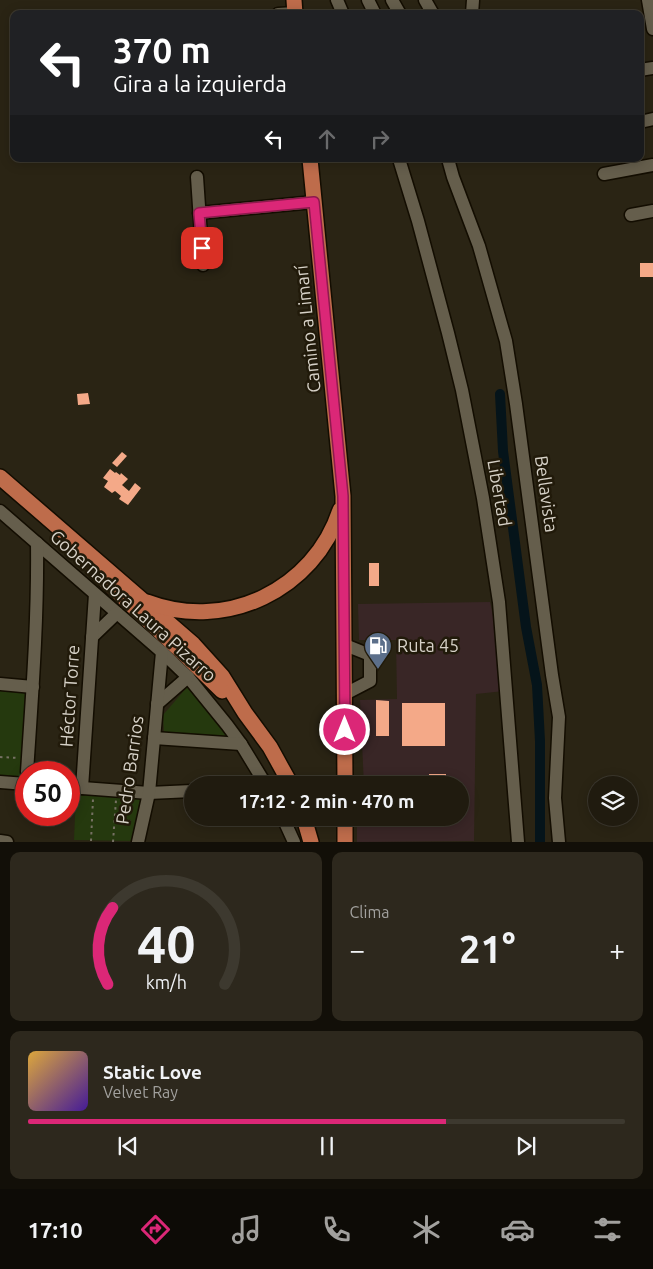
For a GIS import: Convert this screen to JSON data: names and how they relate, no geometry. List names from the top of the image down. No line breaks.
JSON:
{"streets":{"main road":["Camino a Limarí","Gobernadora Laura Pizarro"],"street":["Libertad","Bellavista","Héctor Torre","Pedro Barrios"]},"crossings":[["Camino a Limarí","Gobernadora Laura Pizarro"],["Gobernadora Laura Pizarro","Héctor Torre"],["Gobernadora Laura Pizarro","Pedro Barrios"]],"places":{"fuel station":["Ruta 45"]},"page":{"turn":["370 m","Gira a la izquierda"],"limit":"50","trip":"17:12 · 2 min · 470 m","tile":"Clima","heat":["−","21°","+"],"song":["Static Love","Velvet Ray"],"tabs":"17:10","gauge":["40","km/h"]}}
